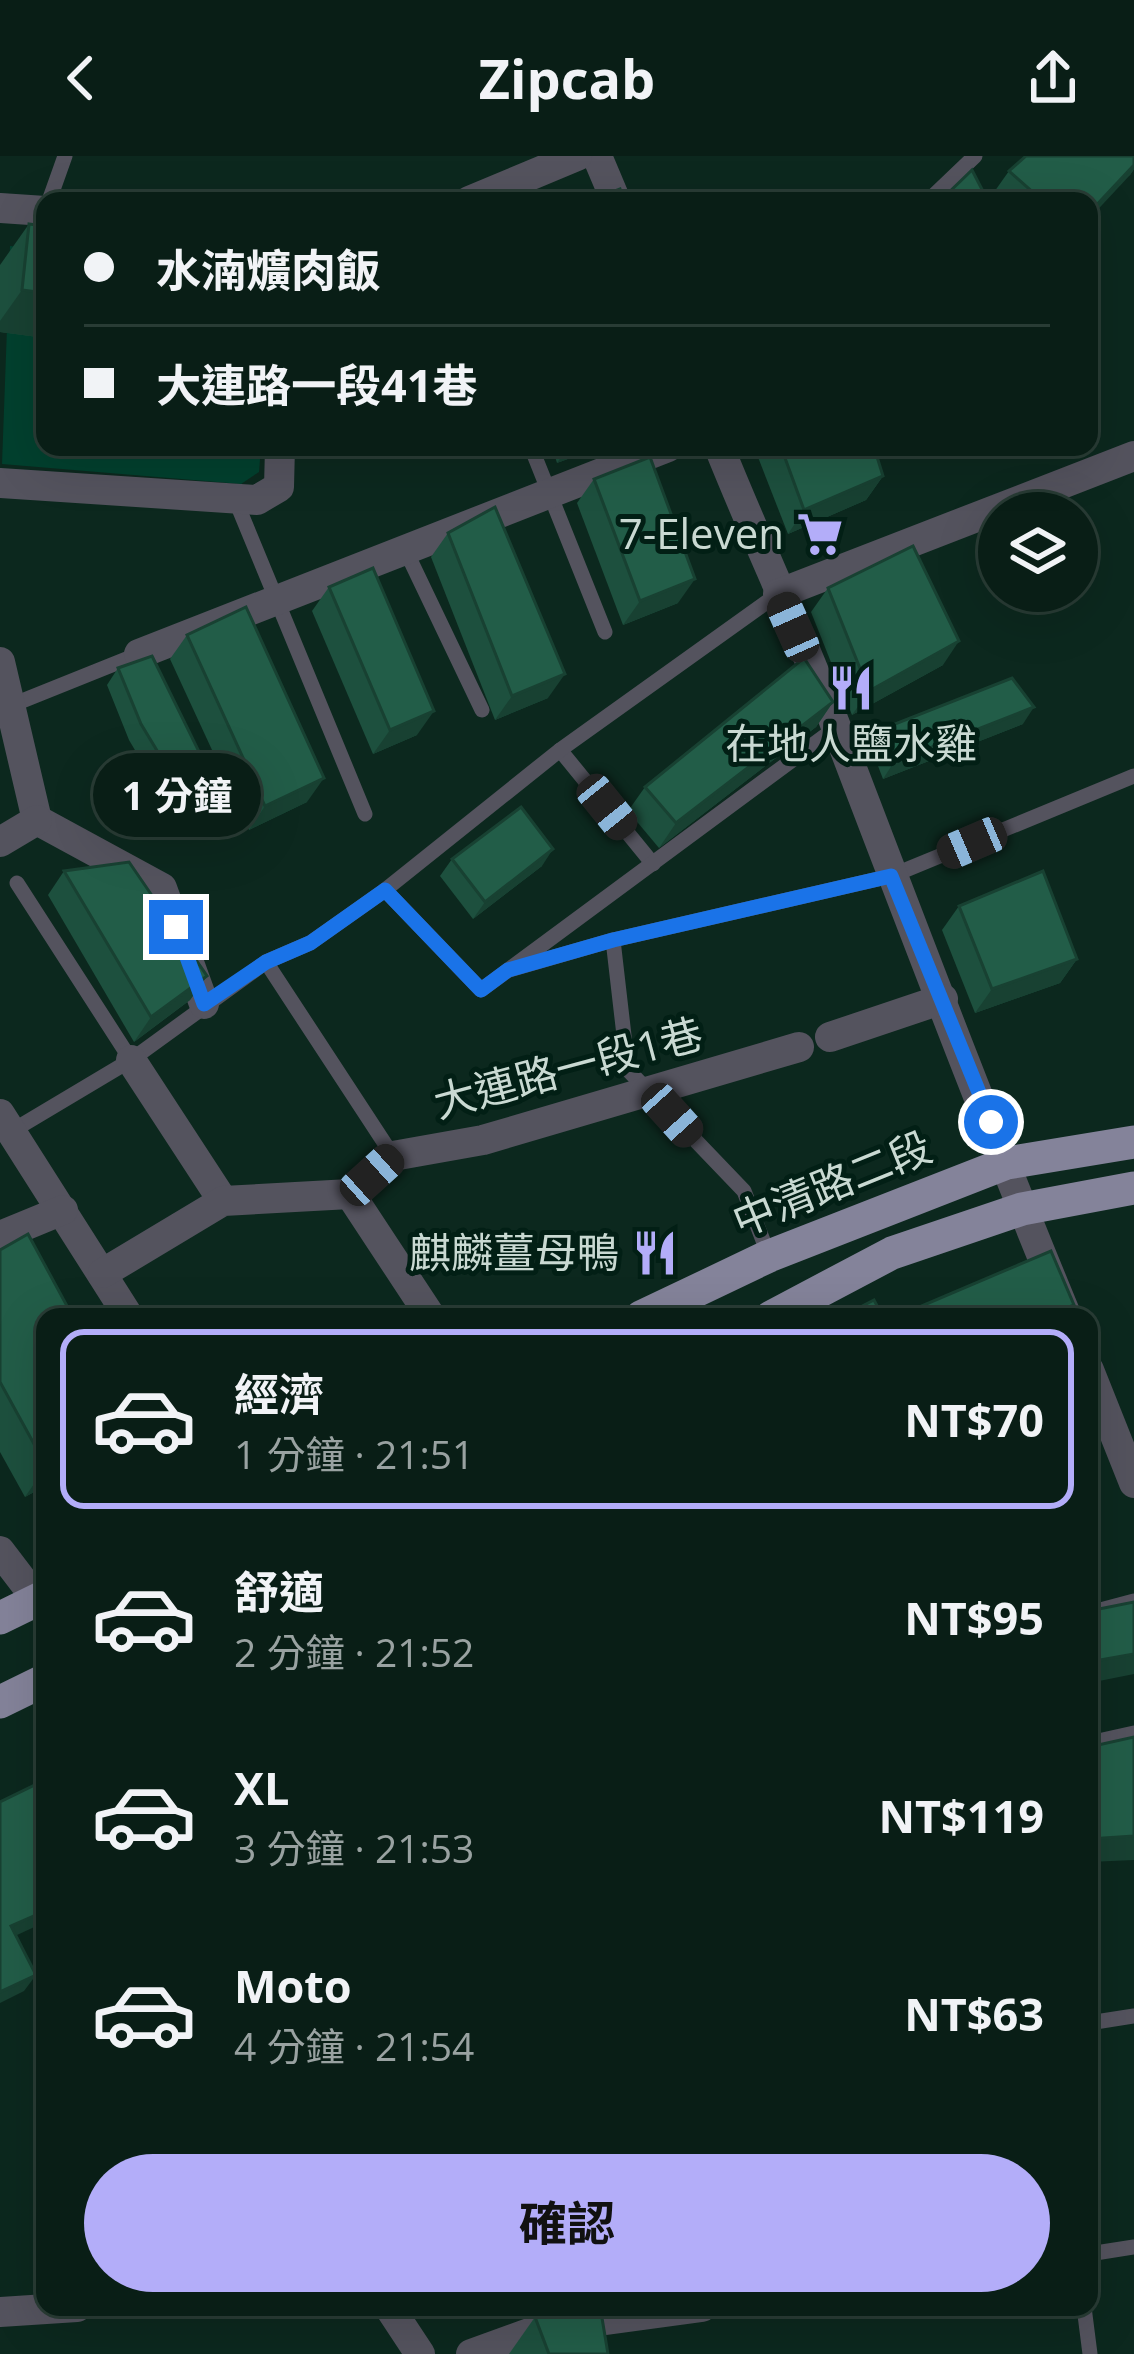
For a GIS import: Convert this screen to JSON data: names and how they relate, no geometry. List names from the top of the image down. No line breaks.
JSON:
{"streets":{"main road":["中清路二段"],"street":["大連路一段1巷"]},"places":{"supermarket":["7-Eleven"],"restaurant":["在地人鹽水雞","麒麟薑母鴨"]},"page":{"header":"Zipcab","banner":["水湳爌肉飯","大連路一段41巷"],"bubble":"1 分鐘","list":[{"name":"經濟","note":"1 分鐘 · 21:51","value":"NT$70"},{"name":"舒適","note":"2 分鐘 · 21:52","value":"NT$95"},{"name":"XL","note":"3 分鐘 · 21:53","value":"NT$119"},{"name":"Moto","note":"4 分鐘 · 21:54","value":"NT$63"}],"buttons":"確認"}}
